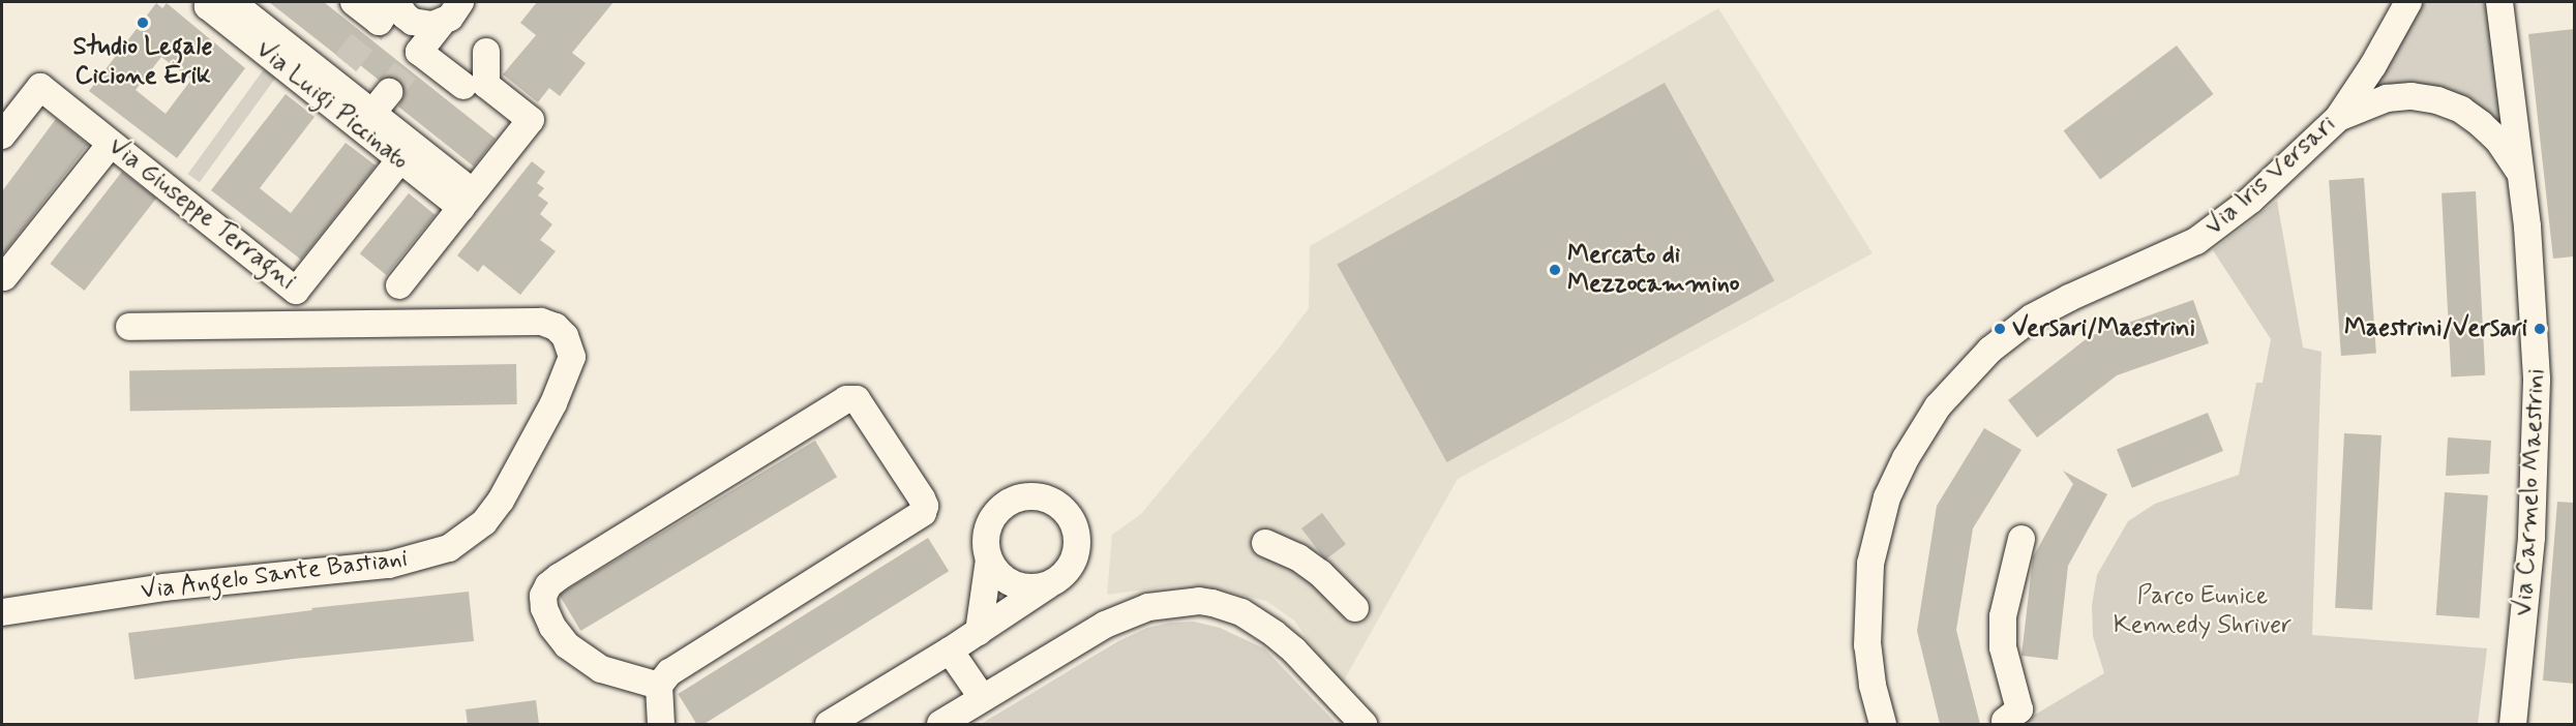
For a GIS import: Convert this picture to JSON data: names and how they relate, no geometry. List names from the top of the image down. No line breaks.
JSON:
{"streets":{"street":["Via Luigi Piccinato","Via Iris Versari","Via Giuseppe Terragni","Via Carmelo Maestrini","Via Angelo Sante Bastiani"]},"crossings":[["Via Luigi Piccinato","Via Giuseppe Terragni"]],"parks":["Parco Eunice Kennedy Shriver"],"places":["Studio Legale Cicione Erik","Mercato di Mezzocammino","Versari/Maestrini","Maestrini/Versari"]}
